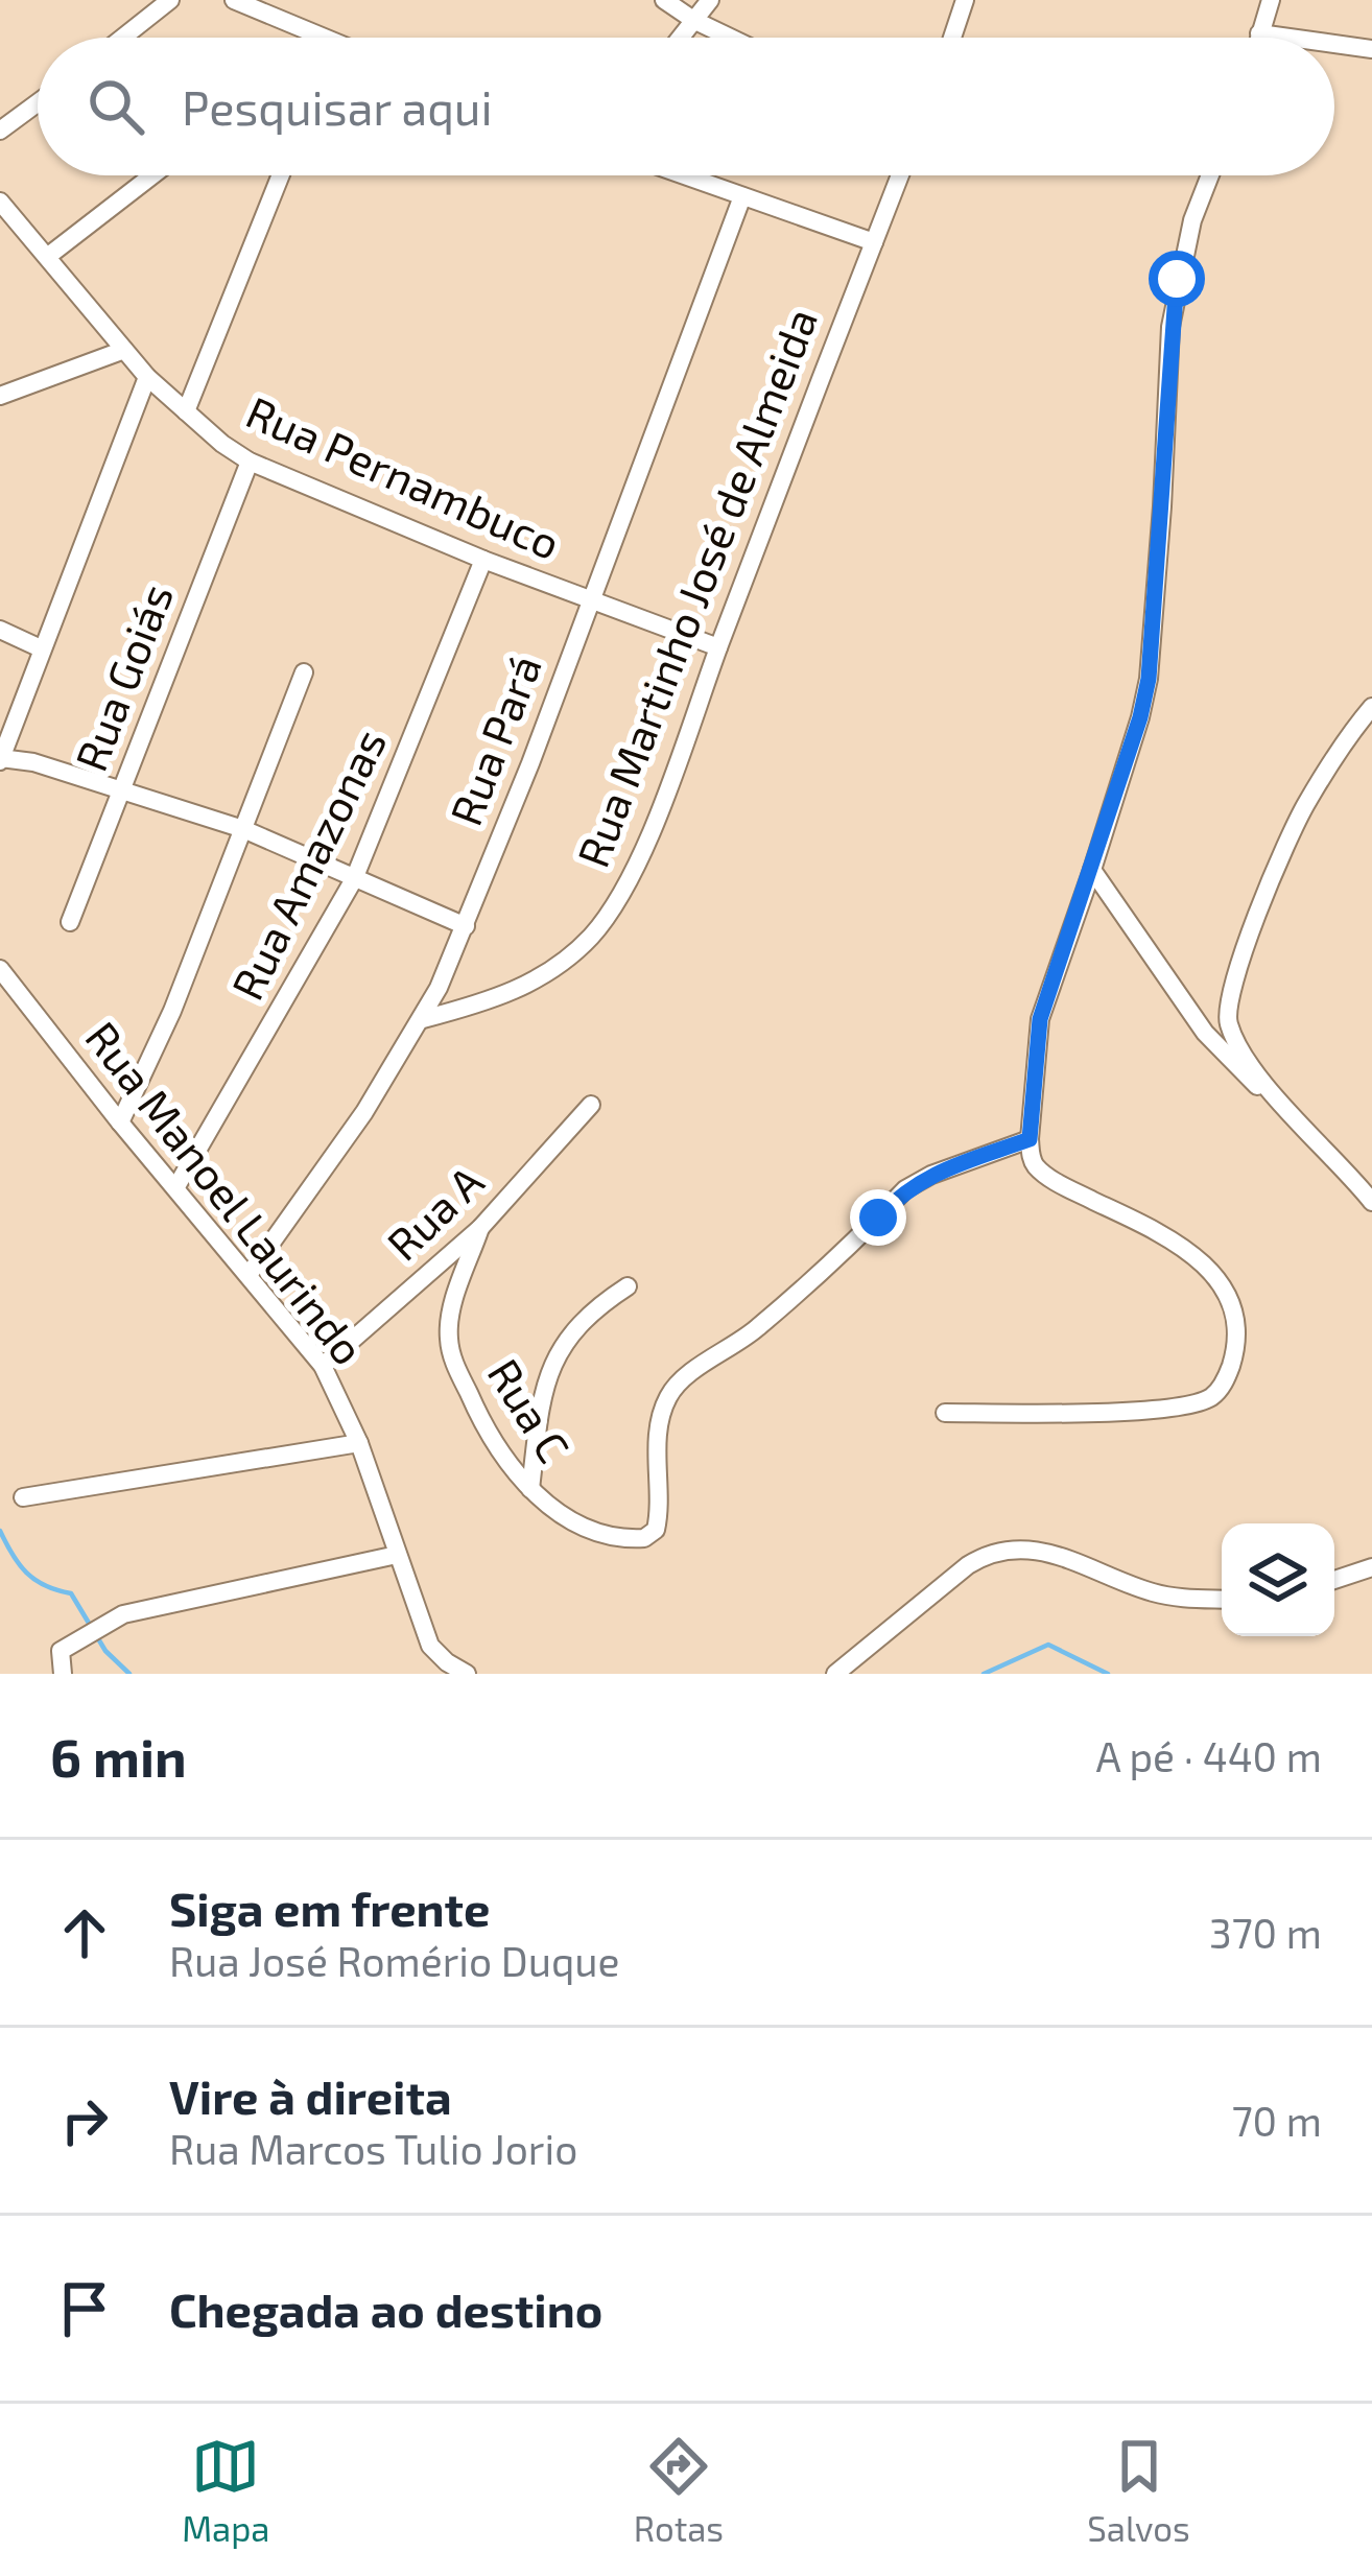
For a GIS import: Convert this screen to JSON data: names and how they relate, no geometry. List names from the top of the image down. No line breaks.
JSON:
{"streets":{"street":["Rua Pernambuco","Rua Martinho José de Almeida","Rua Goiás","Rua Pará","Rua Amazonas","Rua Manoel Laurindo","Rua A","Rua C"]},"crossings":[["Rua Pernambuco","Rua Martinho José de Almeida"],["Rua Pernambuco","Rua Goiás"],["Rua Pernambuco","Rua Pará"],["Rua Pernambuco","Rua Amazonas"],["Rua Martinho José de Almeida","Rua Pará"],["Rua Pará","Rua Manoel Laurindo"],["Rua Amazonas","Rua Manoel Laurindo"],["Rua Manoel Laurindo","Rua A"],["Rua A","Rua C"]],"page":{"search":"Pesquisar aqui","heading":["6 min","A pé · 440 m"],"list":[["Siga em frente","Rua José Romério Duque","370 m"],["Vire à direita","Rua Marcos Tulio Jorio","70 m"],"Chegada ao destino"],"nav":["Mapa","Rotas","Salvos"]}}
